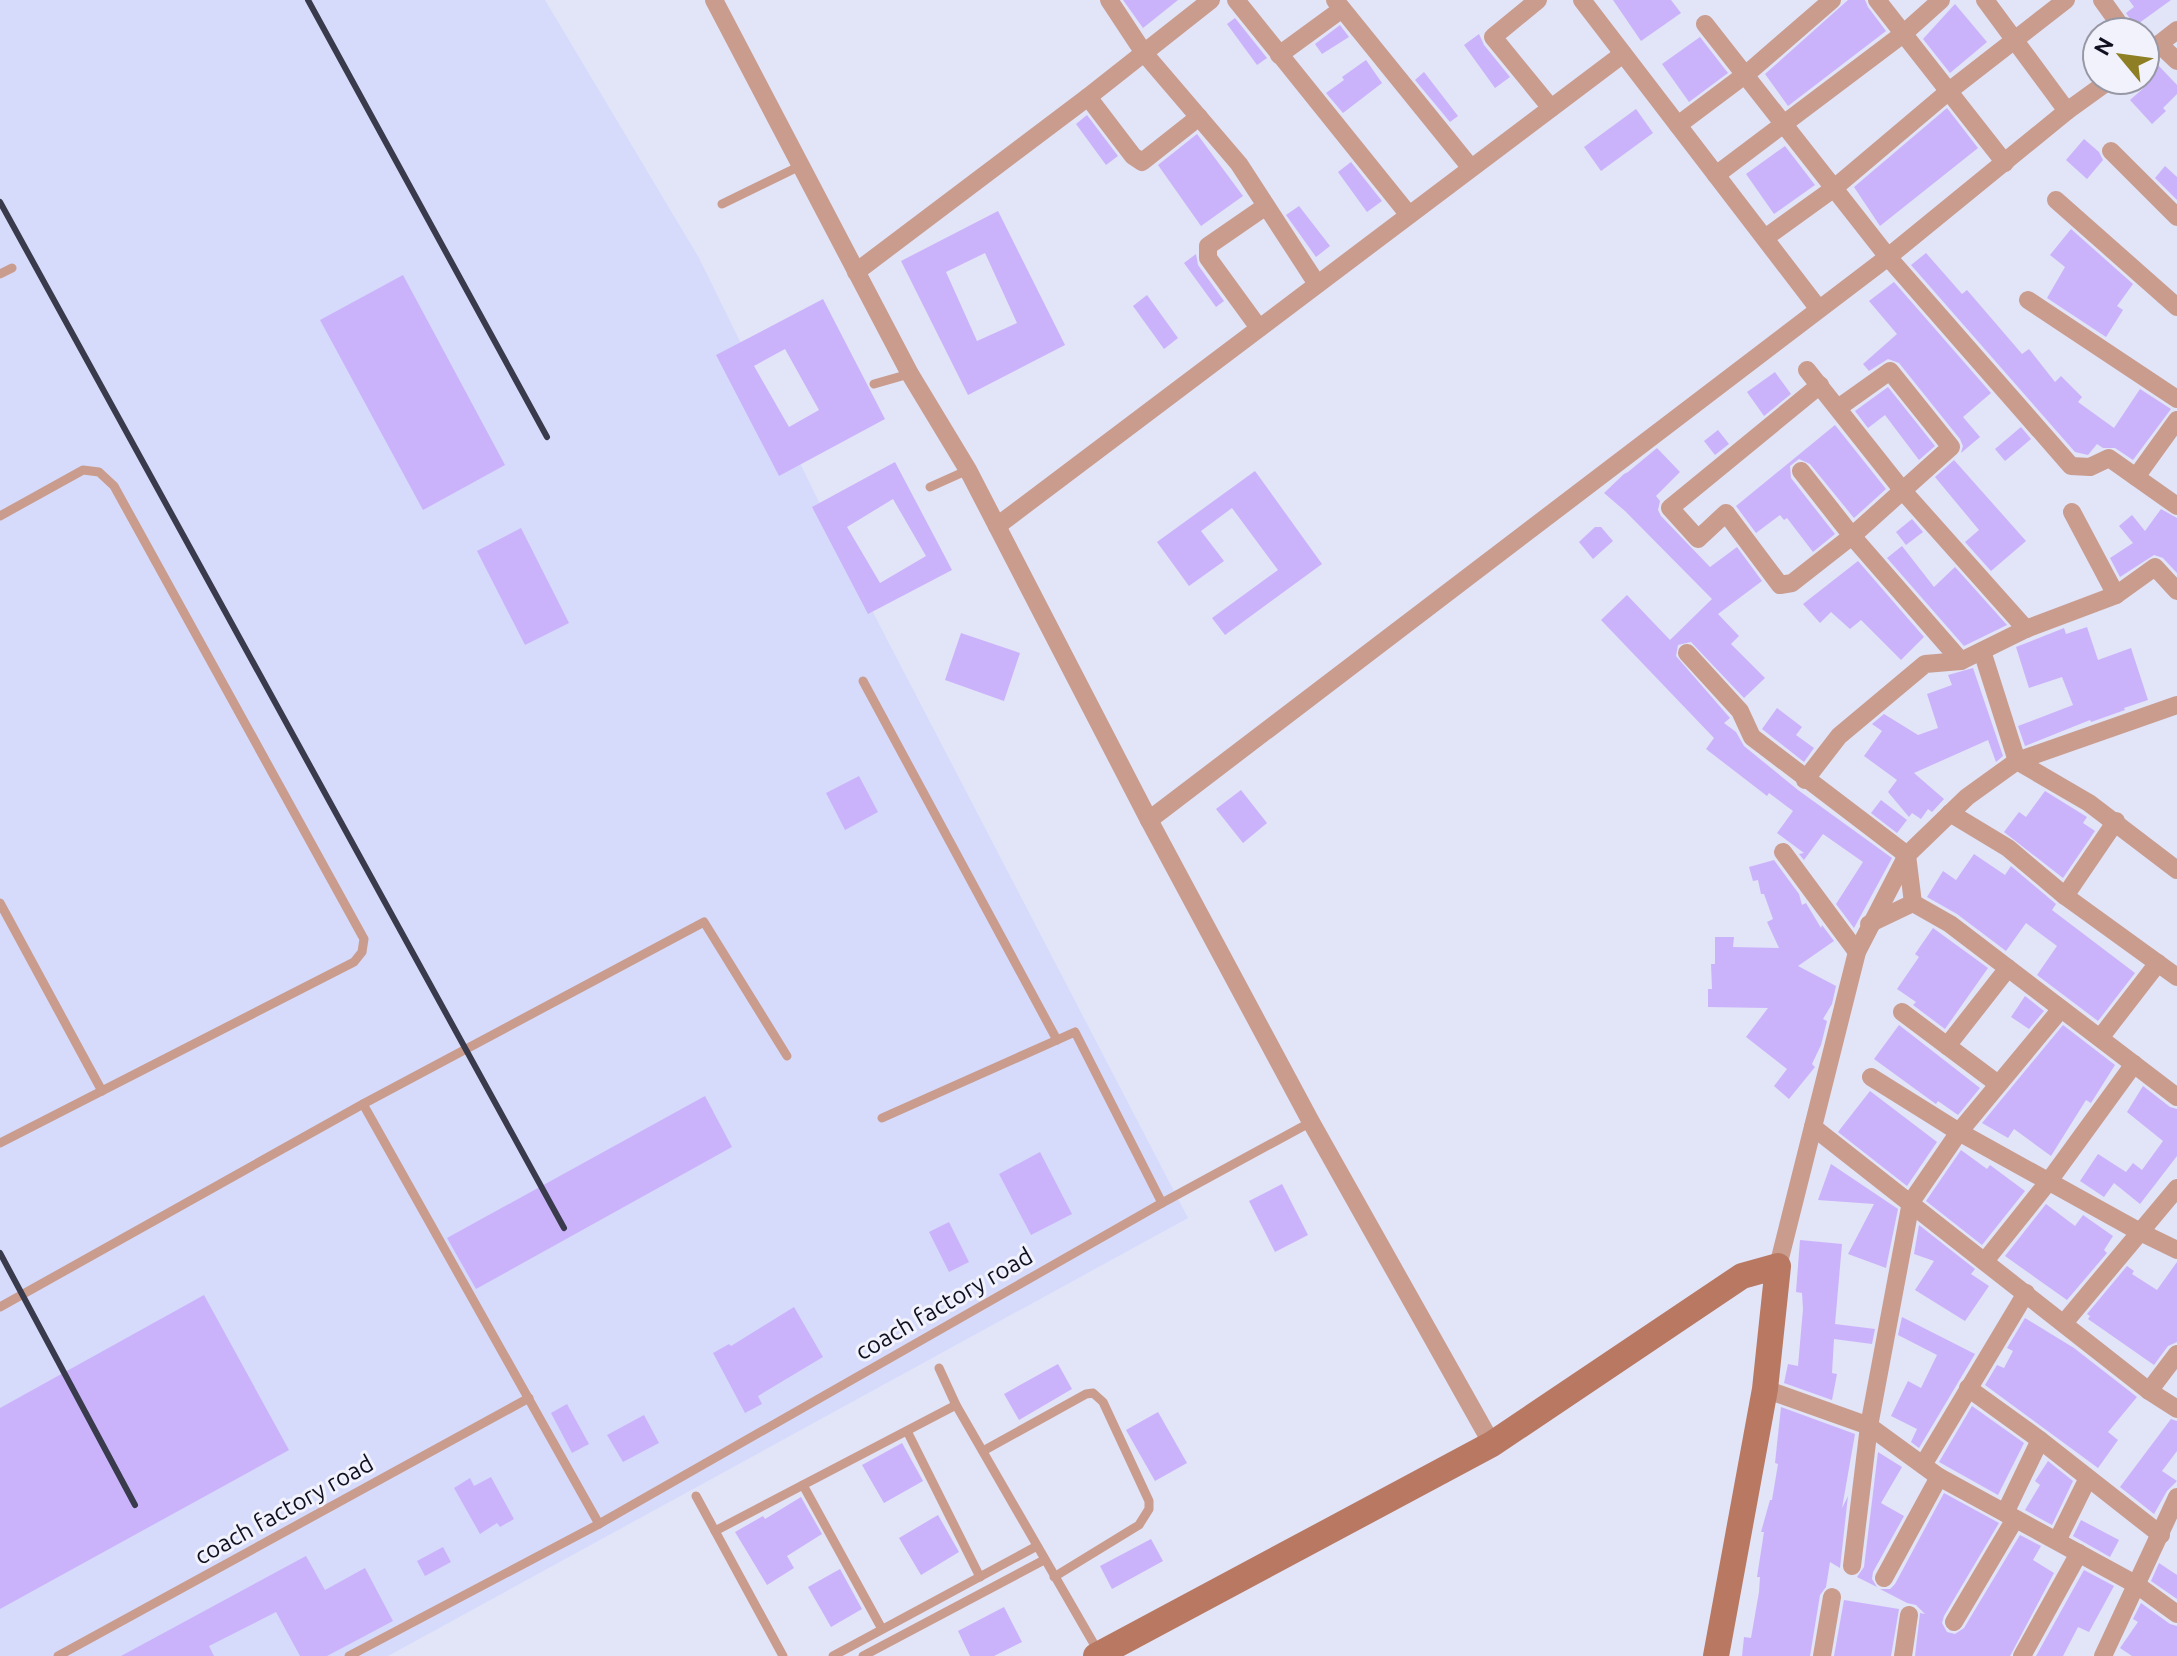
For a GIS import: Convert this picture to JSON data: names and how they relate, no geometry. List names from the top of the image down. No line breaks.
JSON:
{"streets":{"lane":["coach factory road"]},"north":"top left"}
